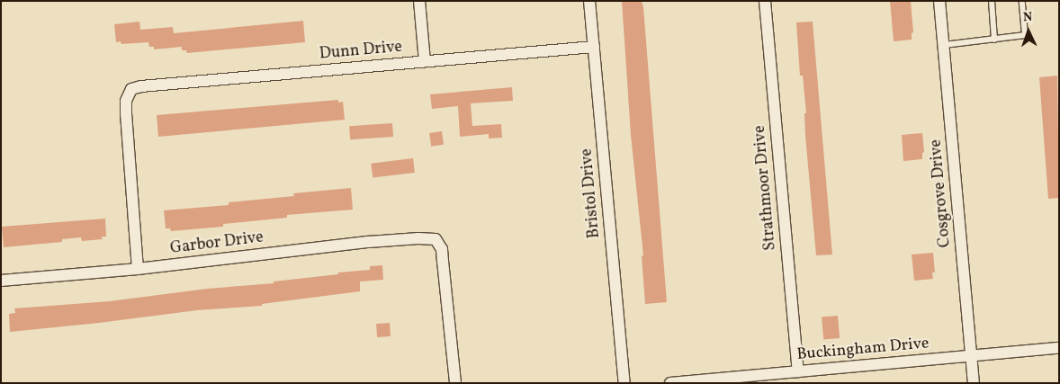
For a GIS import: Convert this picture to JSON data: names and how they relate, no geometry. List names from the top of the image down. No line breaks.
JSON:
{"streets":{"street":["Dunn Drive","Strathmoor Drive","Bristol Drive","Cosgrove Drive","Garbor Drive","Buckingham Drive"]},"crossings":[["Dunn Drive","Bristol Drive"],["Dunn Drive","Garbor Drive"],["Strathmoor Drive","Buckingham Drive"],["Cosgrove Drive","Buckingham Drive"]],"north":"top"}
